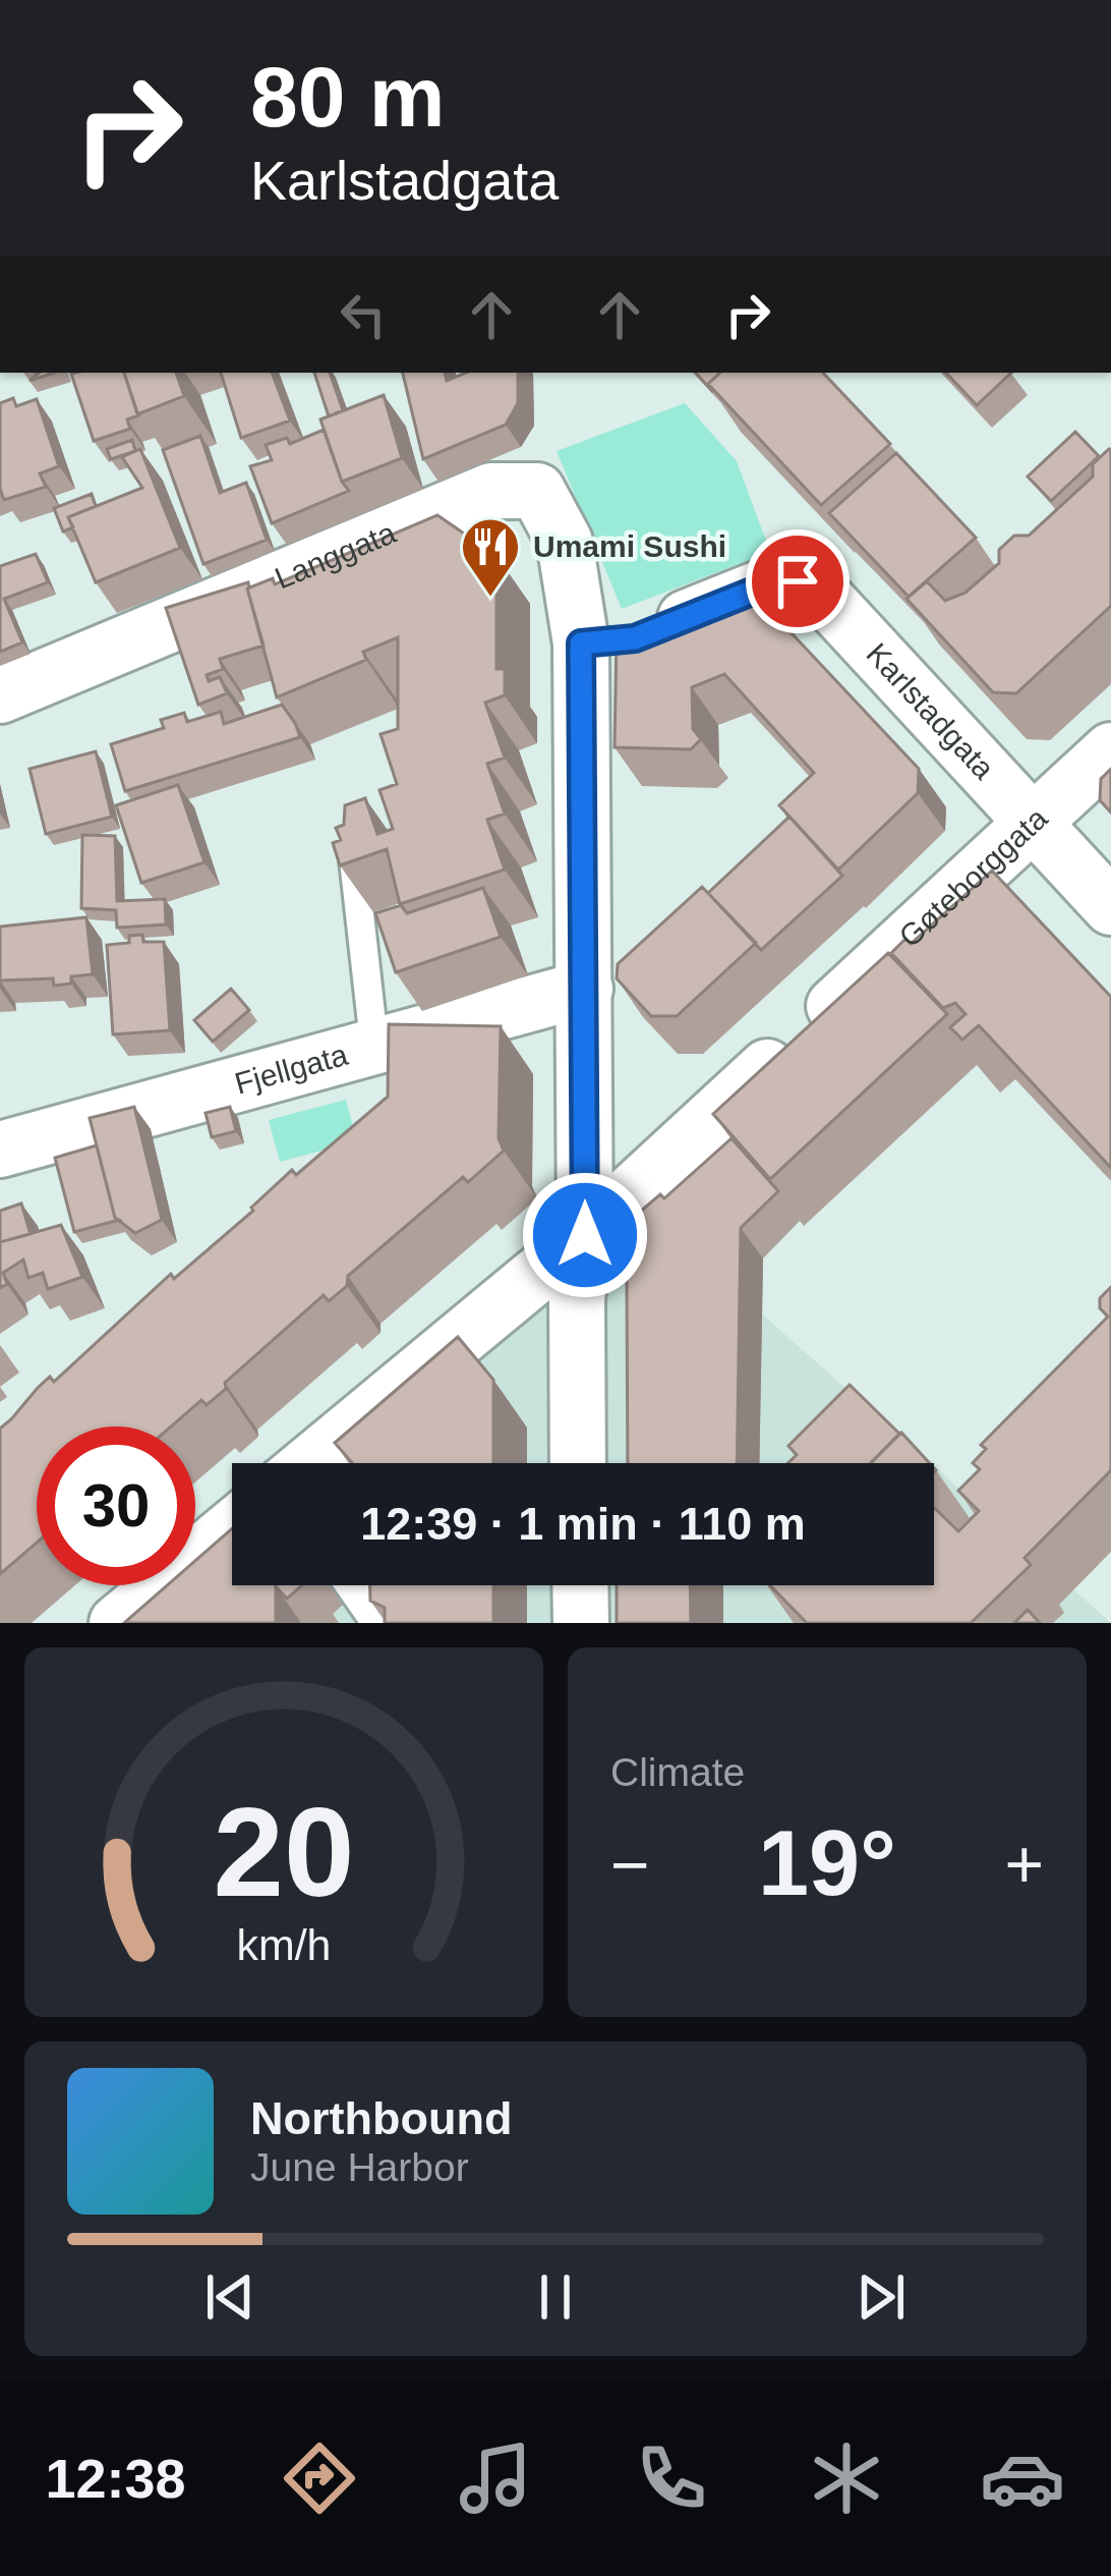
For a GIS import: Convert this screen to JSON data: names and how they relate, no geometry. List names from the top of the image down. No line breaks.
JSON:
{"streets":{"street":["Langgata","Karlstadgata","Gøteborggata","Fjellgata"]},"crossings":[["Langgata","Karlstadgata"],["Karlstadgata","Gøteborggata"]],"places":{"restaurant":["Umami Sushi"]},"page":{"turn":["80 m","Karlstadgata"],"limit":"30","trip":"12:39 · 1 min · 110 m","tile":"Climate","heat":["−","19°","+"],"song":["Northbound","June Harbor"],"tabs":"12:38","gauge":["20","km/h"]}}
